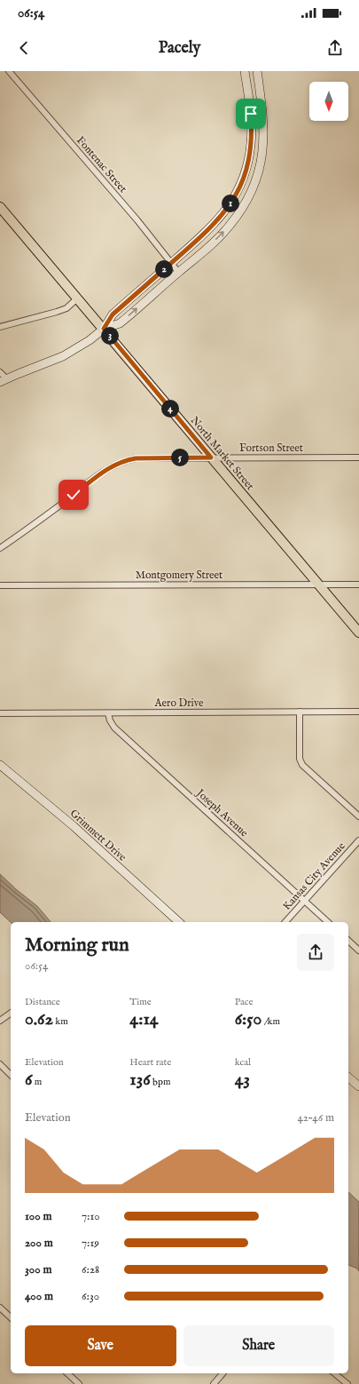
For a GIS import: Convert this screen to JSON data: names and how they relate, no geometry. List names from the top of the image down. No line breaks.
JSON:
{"streets":{"main road":["North Market Street","Grimmett Drive"],"street":["Fontenac Street","Fortson Street","Montgomery Street","Aero Drive","Joseph Avenue","Kansas City Avenue"]},"crossings":[["Fortson Street","North Market Street"],["North Market Street","Montgomery Street"],["Aero Drive","Joseph Avenue"],["Joseph Avenue","Kansas City Avenue"]],"north":"bottom","page":{"status":"06:54","header":"Pacely","pins":["1","2","3","4","5"],"heading":["Morning run","06:54"],"stats":[["Distance","0.62 km"],["Time","4:14"],["Pace","6:50 /km"],["Elevation","6 m"],["Heart rate","136 bpm"],["kcal","43"]],"chart":["Elevation","42–46 m"],"list":[{"name":"100 m","note":"7:10"},{"name":"200 m","note":"7:19"},{"name":"300 m","note":"6:28"},{"name":"400 m","note":"6:30"}],"buttons":["Save","Share"]}}
